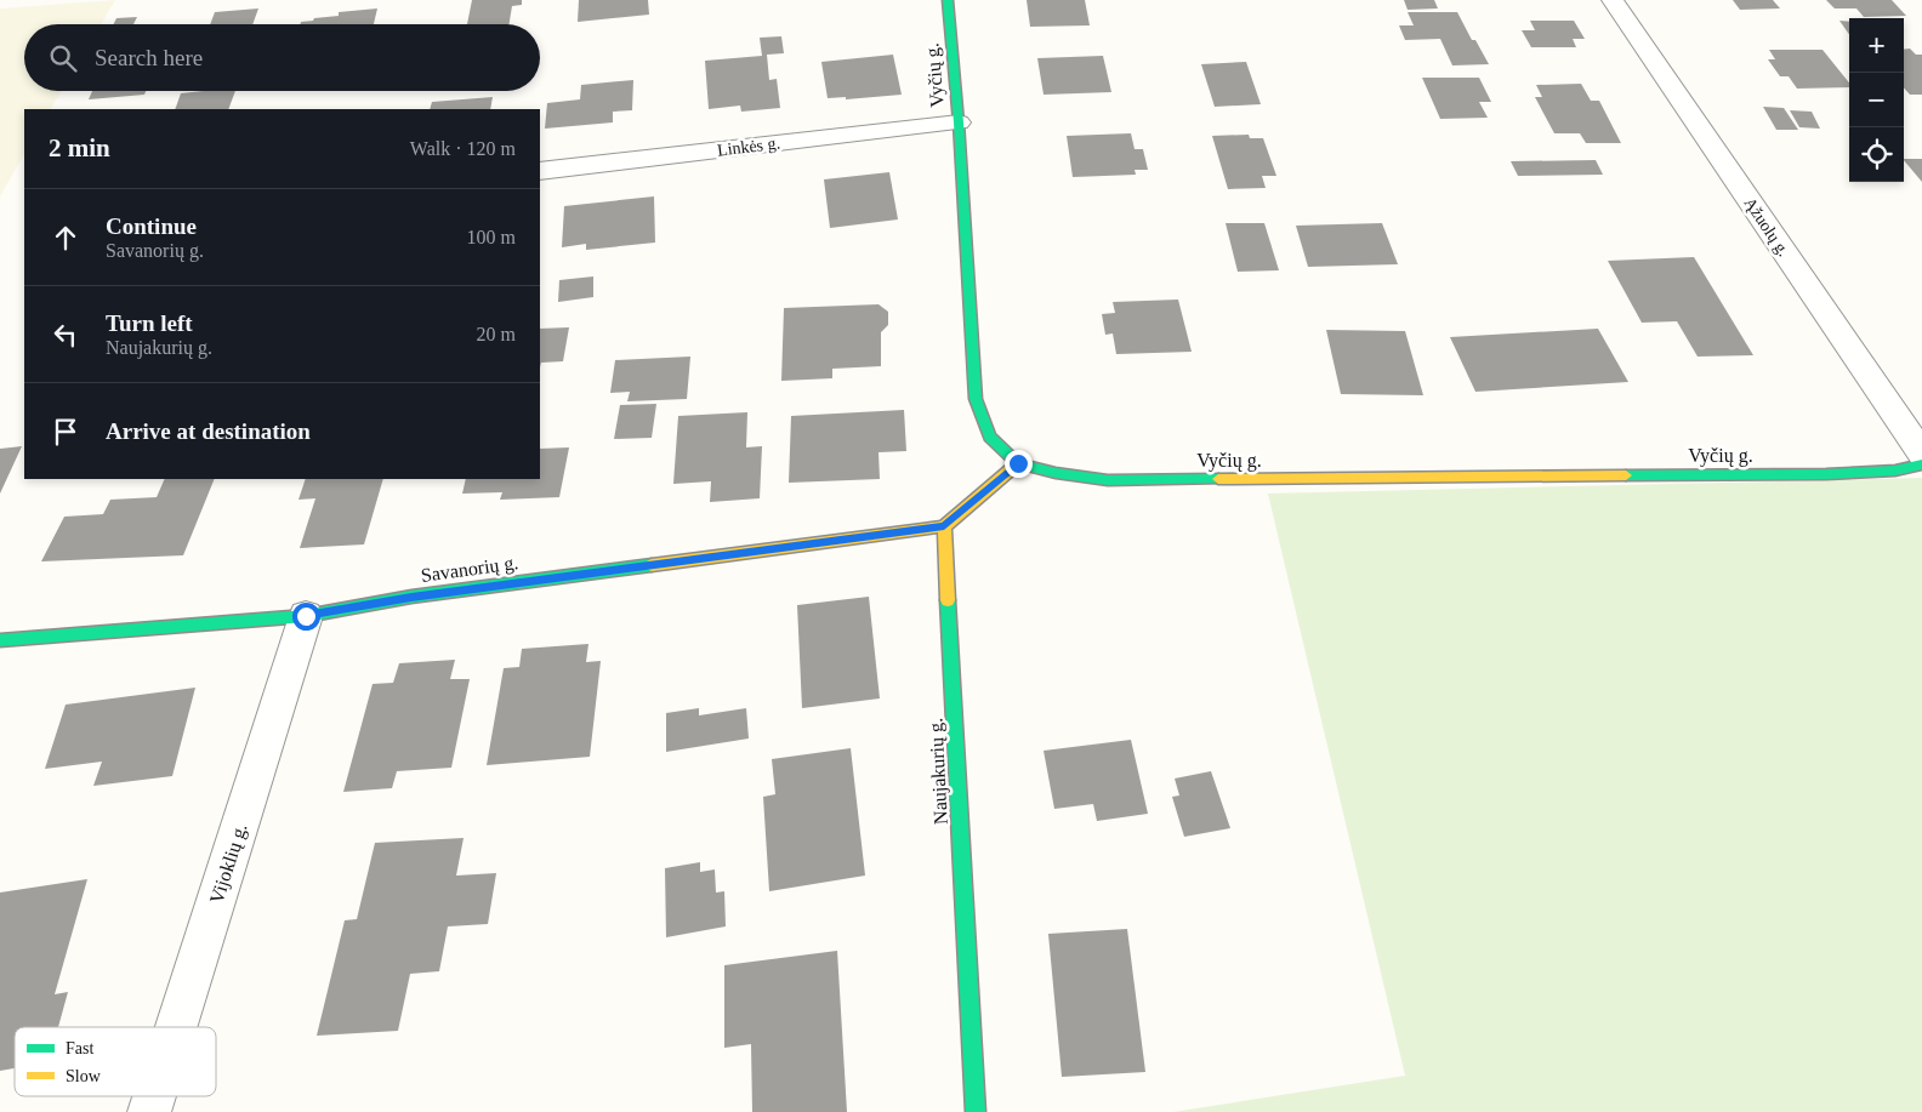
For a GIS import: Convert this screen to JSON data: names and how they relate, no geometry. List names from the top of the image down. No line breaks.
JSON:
{"streets":{"street":["Vyčių g.","Linkės g.","Ąžuolų g.","Savanorių g.","Naujakurių g.","Vijoklių g."]},"crossings":[["Vyčių g.","Linkės g."],["Savanorių g.","Naujakurių g."],["Savanorių g.","Vijoklių g."]],"legend":["Fast","Slow"],"page":{"map_buttons":["+","−"],"search":"Search here","heading":["2 min","Walk · 120 m"],"list":[["Continue","Savanorių g.","100 m"],["Turn left","Naujakurių g.","20 m"],"Arrive at destination"]}}
